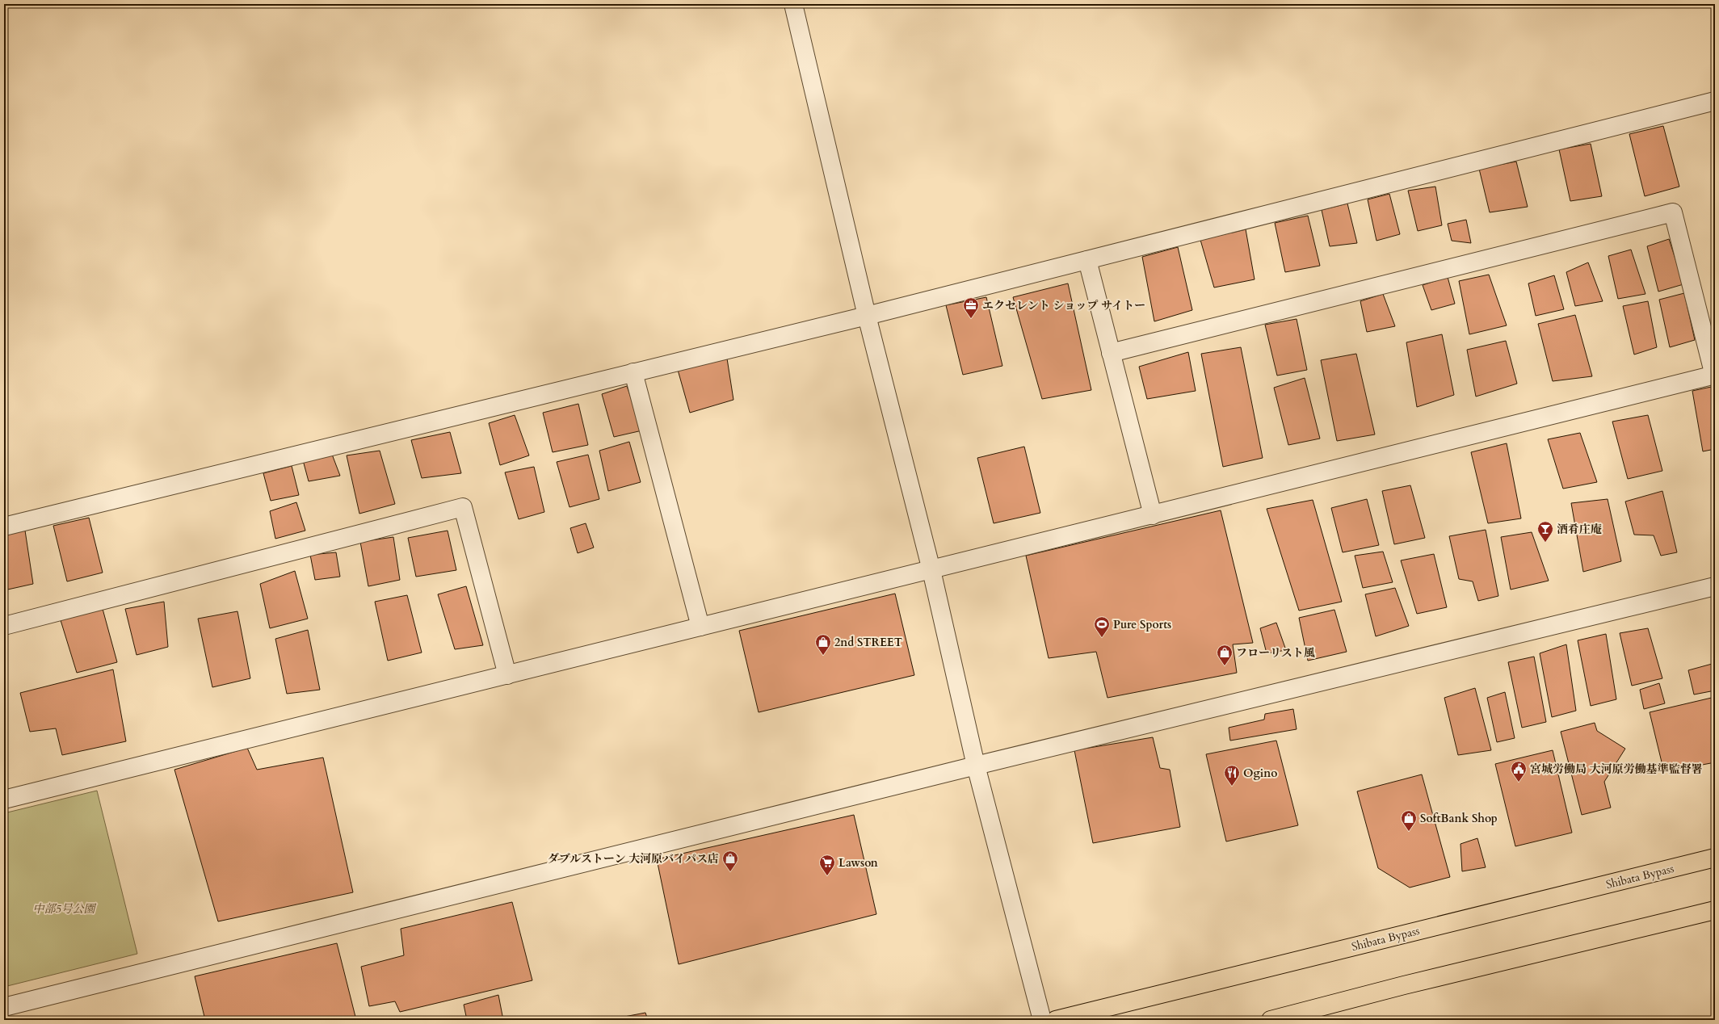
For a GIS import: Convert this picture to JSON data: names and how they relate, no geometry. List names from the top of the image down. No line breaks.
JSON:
{"streets":{"highway":["Shibata Bypass"]},"parks":["中部5号公園"],"places":{"office":["エクセレント ショップ サイトー"],"bar":["酒肴庄庵"],"sports":["Pure Sports"],"shop":["2nd STREET","フローリスト風","SoftBank Shop","ダブルストーン 大河原バイパス店"],"public building":["宮城労働局 大河原労働基準監督署"],"restaurant":["Ogino"],"supermarket":["Lawson"]}}
